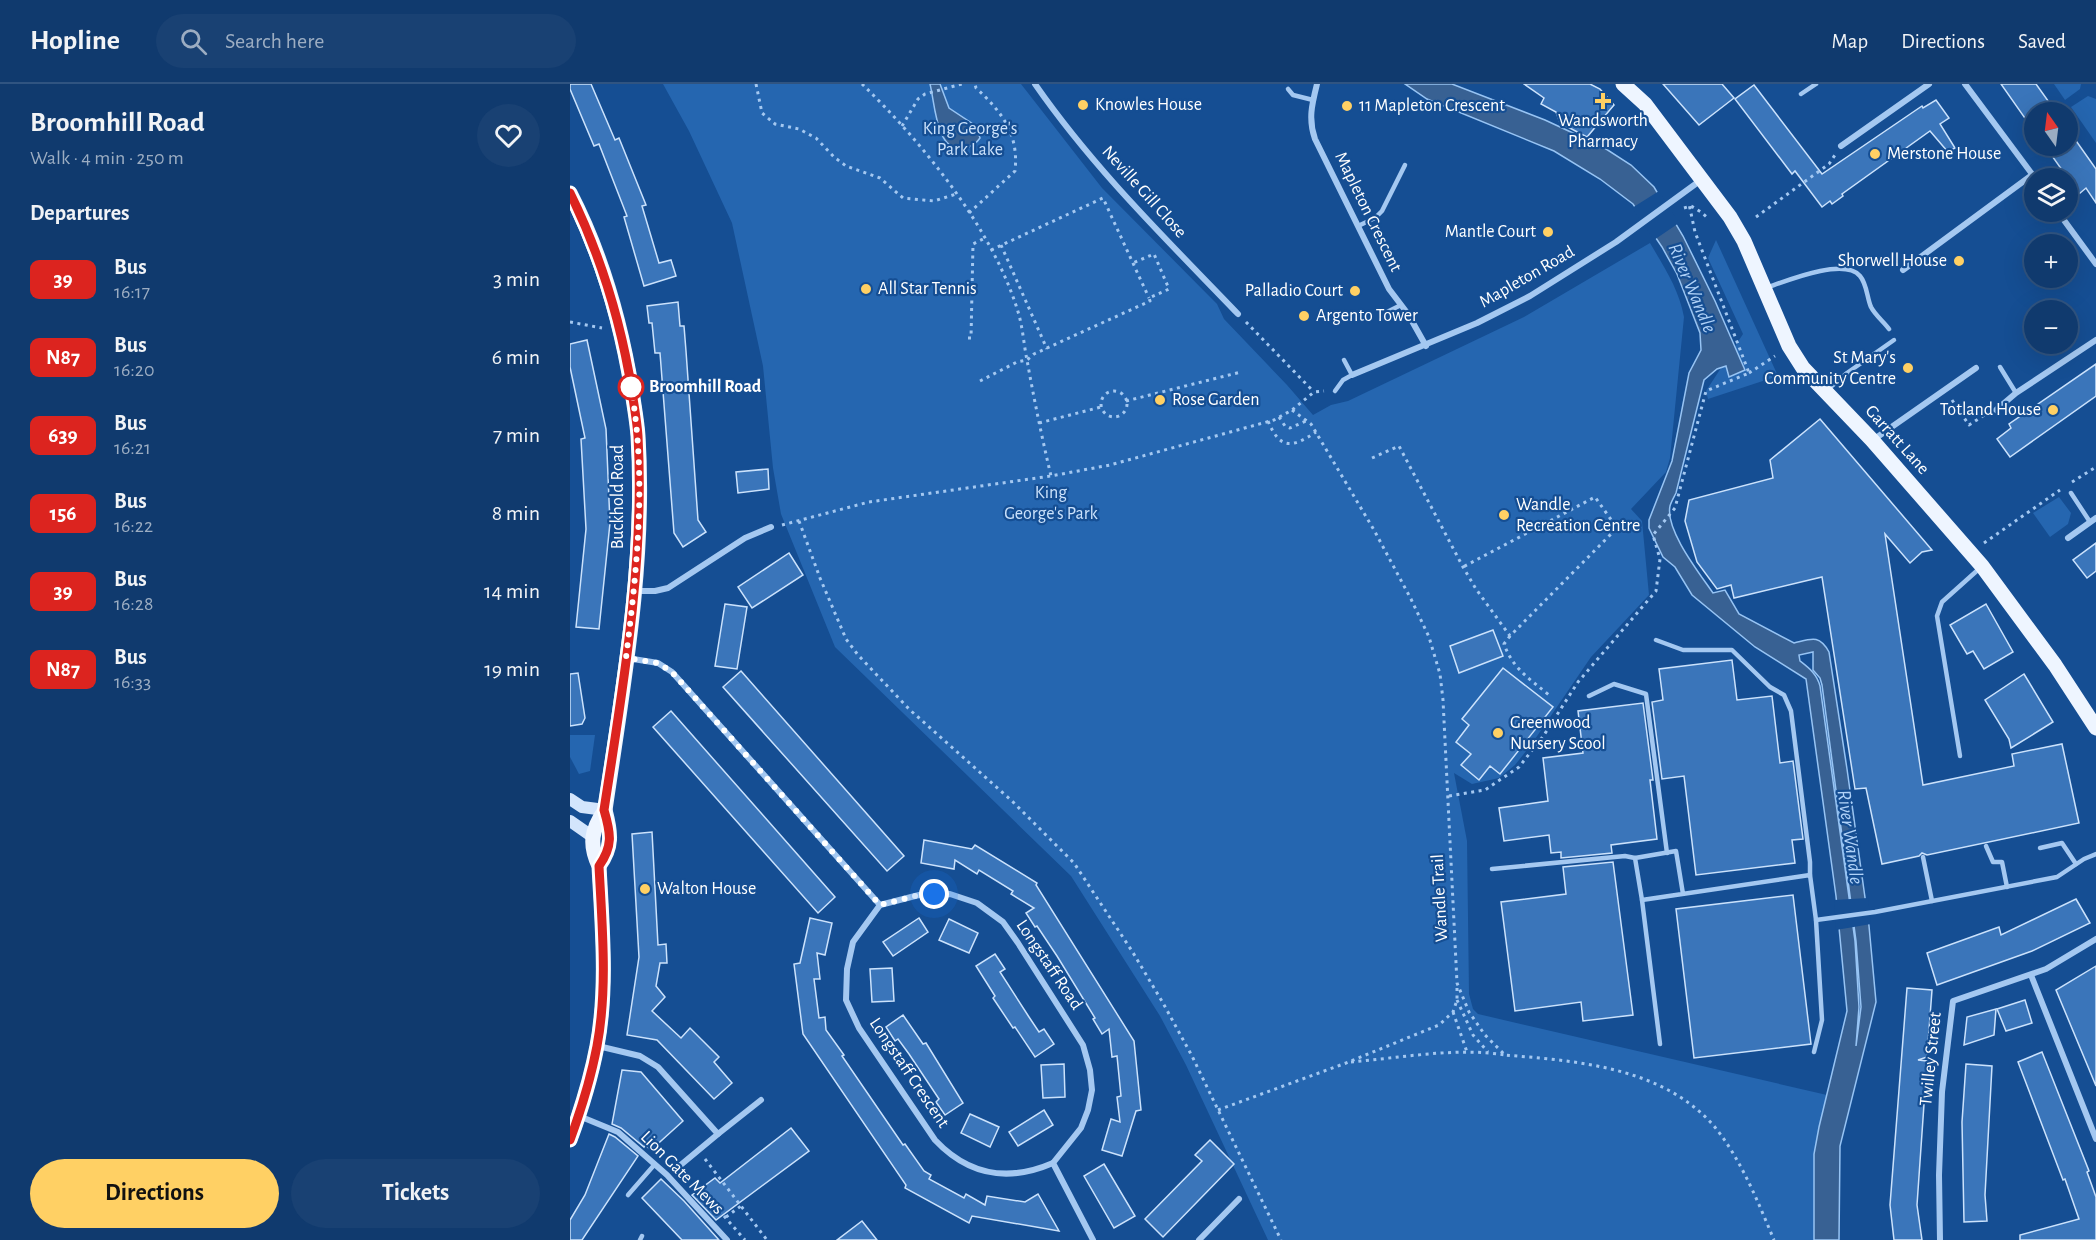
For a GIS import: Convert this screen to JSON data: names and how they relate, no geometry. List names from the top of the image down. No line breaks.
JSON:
{"streets":{"main road":["Garratt Lane","Buckhold Road"],"street":["Neville Gill Close","Mapleton Crescent","Mapleton Road","Longstaff Road","Twilley Street","Longstaff Crescent","Lion Gate Mews"],"path":["Wandle Trail"]},"crossings":[["Mapleton Crescent","Mapleton Road"],["Mapleton Road","Garratt Lane"],["Longstaff Road","Longstaff Crescent"]],"water":["River Wandle"],"parks":["King George's Park Lake","King George's Park"],"places":{"health":["Wandsworth Pharmacy"],"other":["Knowles House","11 Mapleton Crescent","Merstone House","Mantle Court","Shorwell House","All Star Tennis","Palladio Court","Argento Tower","St Mary's Community Centre","Broomhill Road","Rose Garden","Totland House","Wandle Recreation Centre","Greenwood Nursery Scool","Walton House"]},"lines":["bus line 39"],"north":"top","page":{"header":"Hopline","search":"Search here","nav":["Map","Directions","Saved"],"heading":[["Broomhill Road","Walk · 4 min · 250 m"],"Departures"],"map_buttons":["+","−"],"list":[{"mark":"39","name":"Bus","note":"16:17","value":"3 min"},{"mark":"N87","name":"Bus","note":"16:20","value":"6 min"},{"mark":"639","name":"Bus","note":"16:21","value":"7 min"},{"mark":"156","name":"Bus","note":"16:22","value":"8 min"},{"mark":"39","name":"Bus","note":"16:28","value":"14 min"},{"mark":"N87","name":"Bus","note":"16:33","value":"19 min"}],"buttons":["Directions","Tickets"]}}
